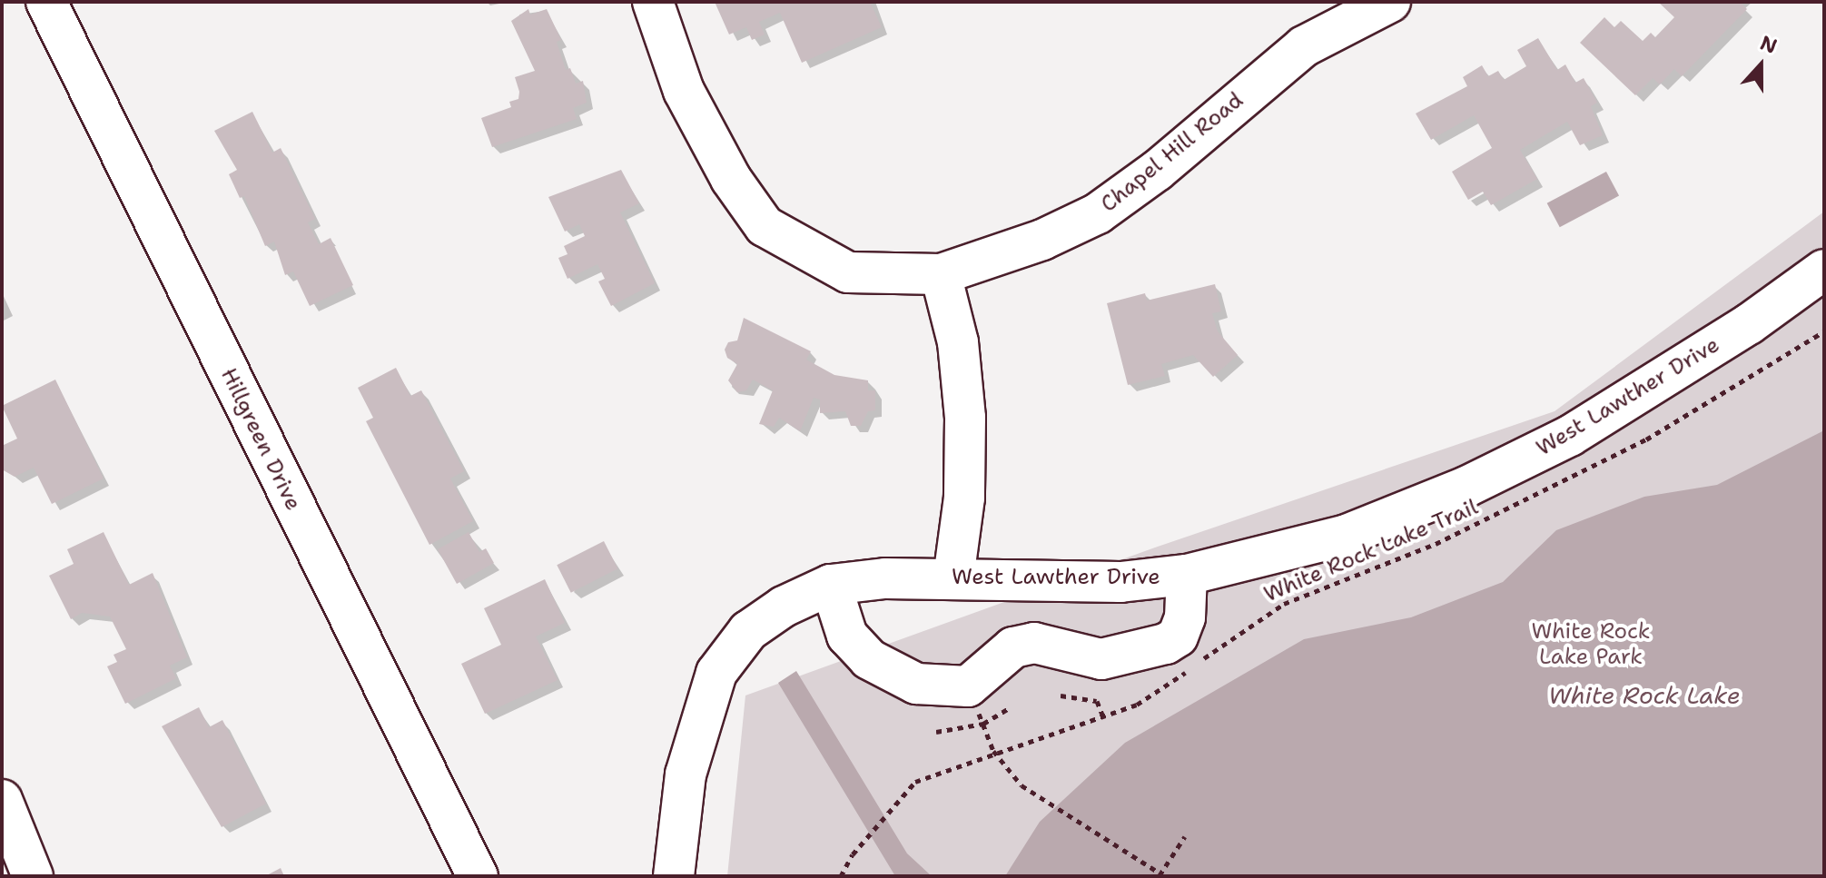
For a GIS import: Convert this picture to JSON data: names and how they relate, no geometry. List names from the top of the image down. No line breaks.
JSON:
{"streets":{"street":["Chapel Hill Road","West Lawther Drive","Hillgreen Drive"],"path":["White Rock Lake Trail"]},"water":["White Rock Lake"],"parks":["White Rock Lake Park"],"north":"top"}
